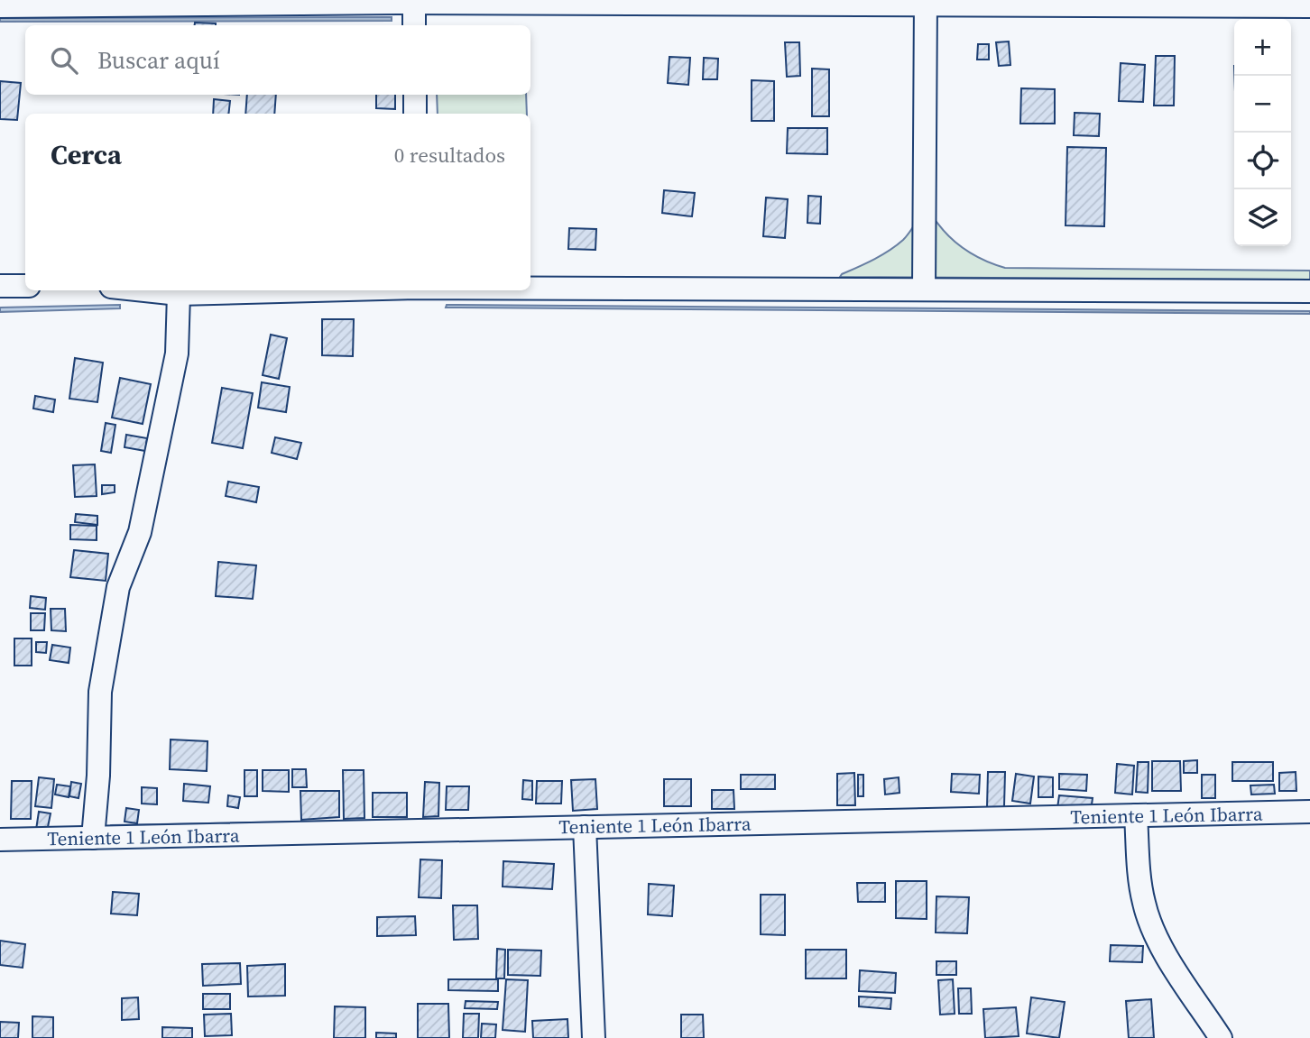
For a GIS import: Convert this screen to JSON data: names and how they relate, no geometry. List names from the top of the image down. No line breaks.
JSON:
{"streets":{"street":["Teniente 1 León Ibarra"]},"page":{"map_buttons":["+","−"],"search":"Buscar aquí","heading":["Cerca","0 resultados"]}}
